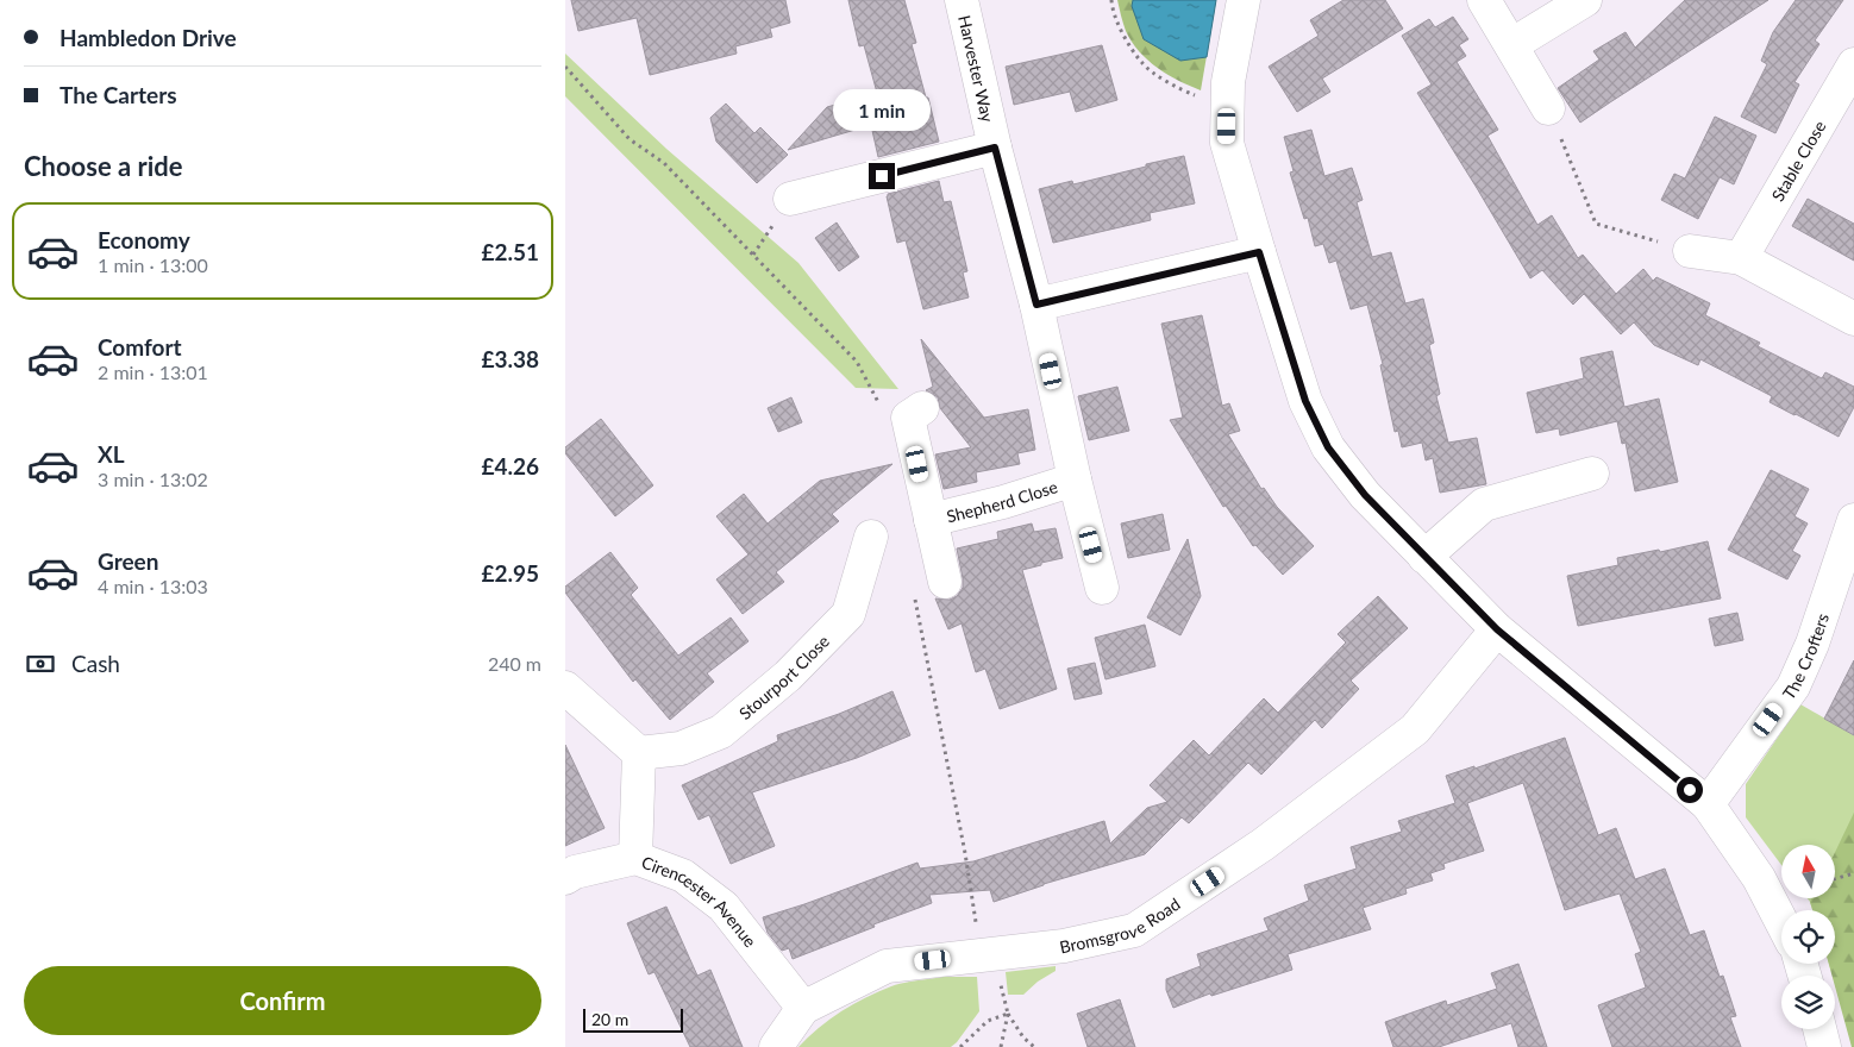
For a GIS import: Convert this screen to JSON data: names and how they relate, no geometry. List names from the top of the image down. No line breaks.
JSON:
{"streets":{"street":["Harvester Way","Stable Close","Shepherd Close","The Crofters","Stourport Close","Cirencester Avenue","Bromsgrove Road"]},"crossings":[["Harvester Way","Shepherd Close"],["Cirencester Avenue","Bromsgrove Road"]],"scale_bar":"20 m","north":"top","page":{"banner":["Hambledon Drive","The Carters"],"bubble":"1 min","heading":"Choose a ride","list":[{"name":"Economy","note":"1 min · 13:00","value":"£2.51"},{"name":"Comfort","note":"2 min · 13:01","value":"£3.38"},{"name":"XL","note":"3 min · 13:02","value":"£4.26"},{"name":"Green","note":"4 min · 13:03","value":"£2.95"}],"pay":["Cash","240 m"],"buttons":"Confirm","scale":"20 m"}}
